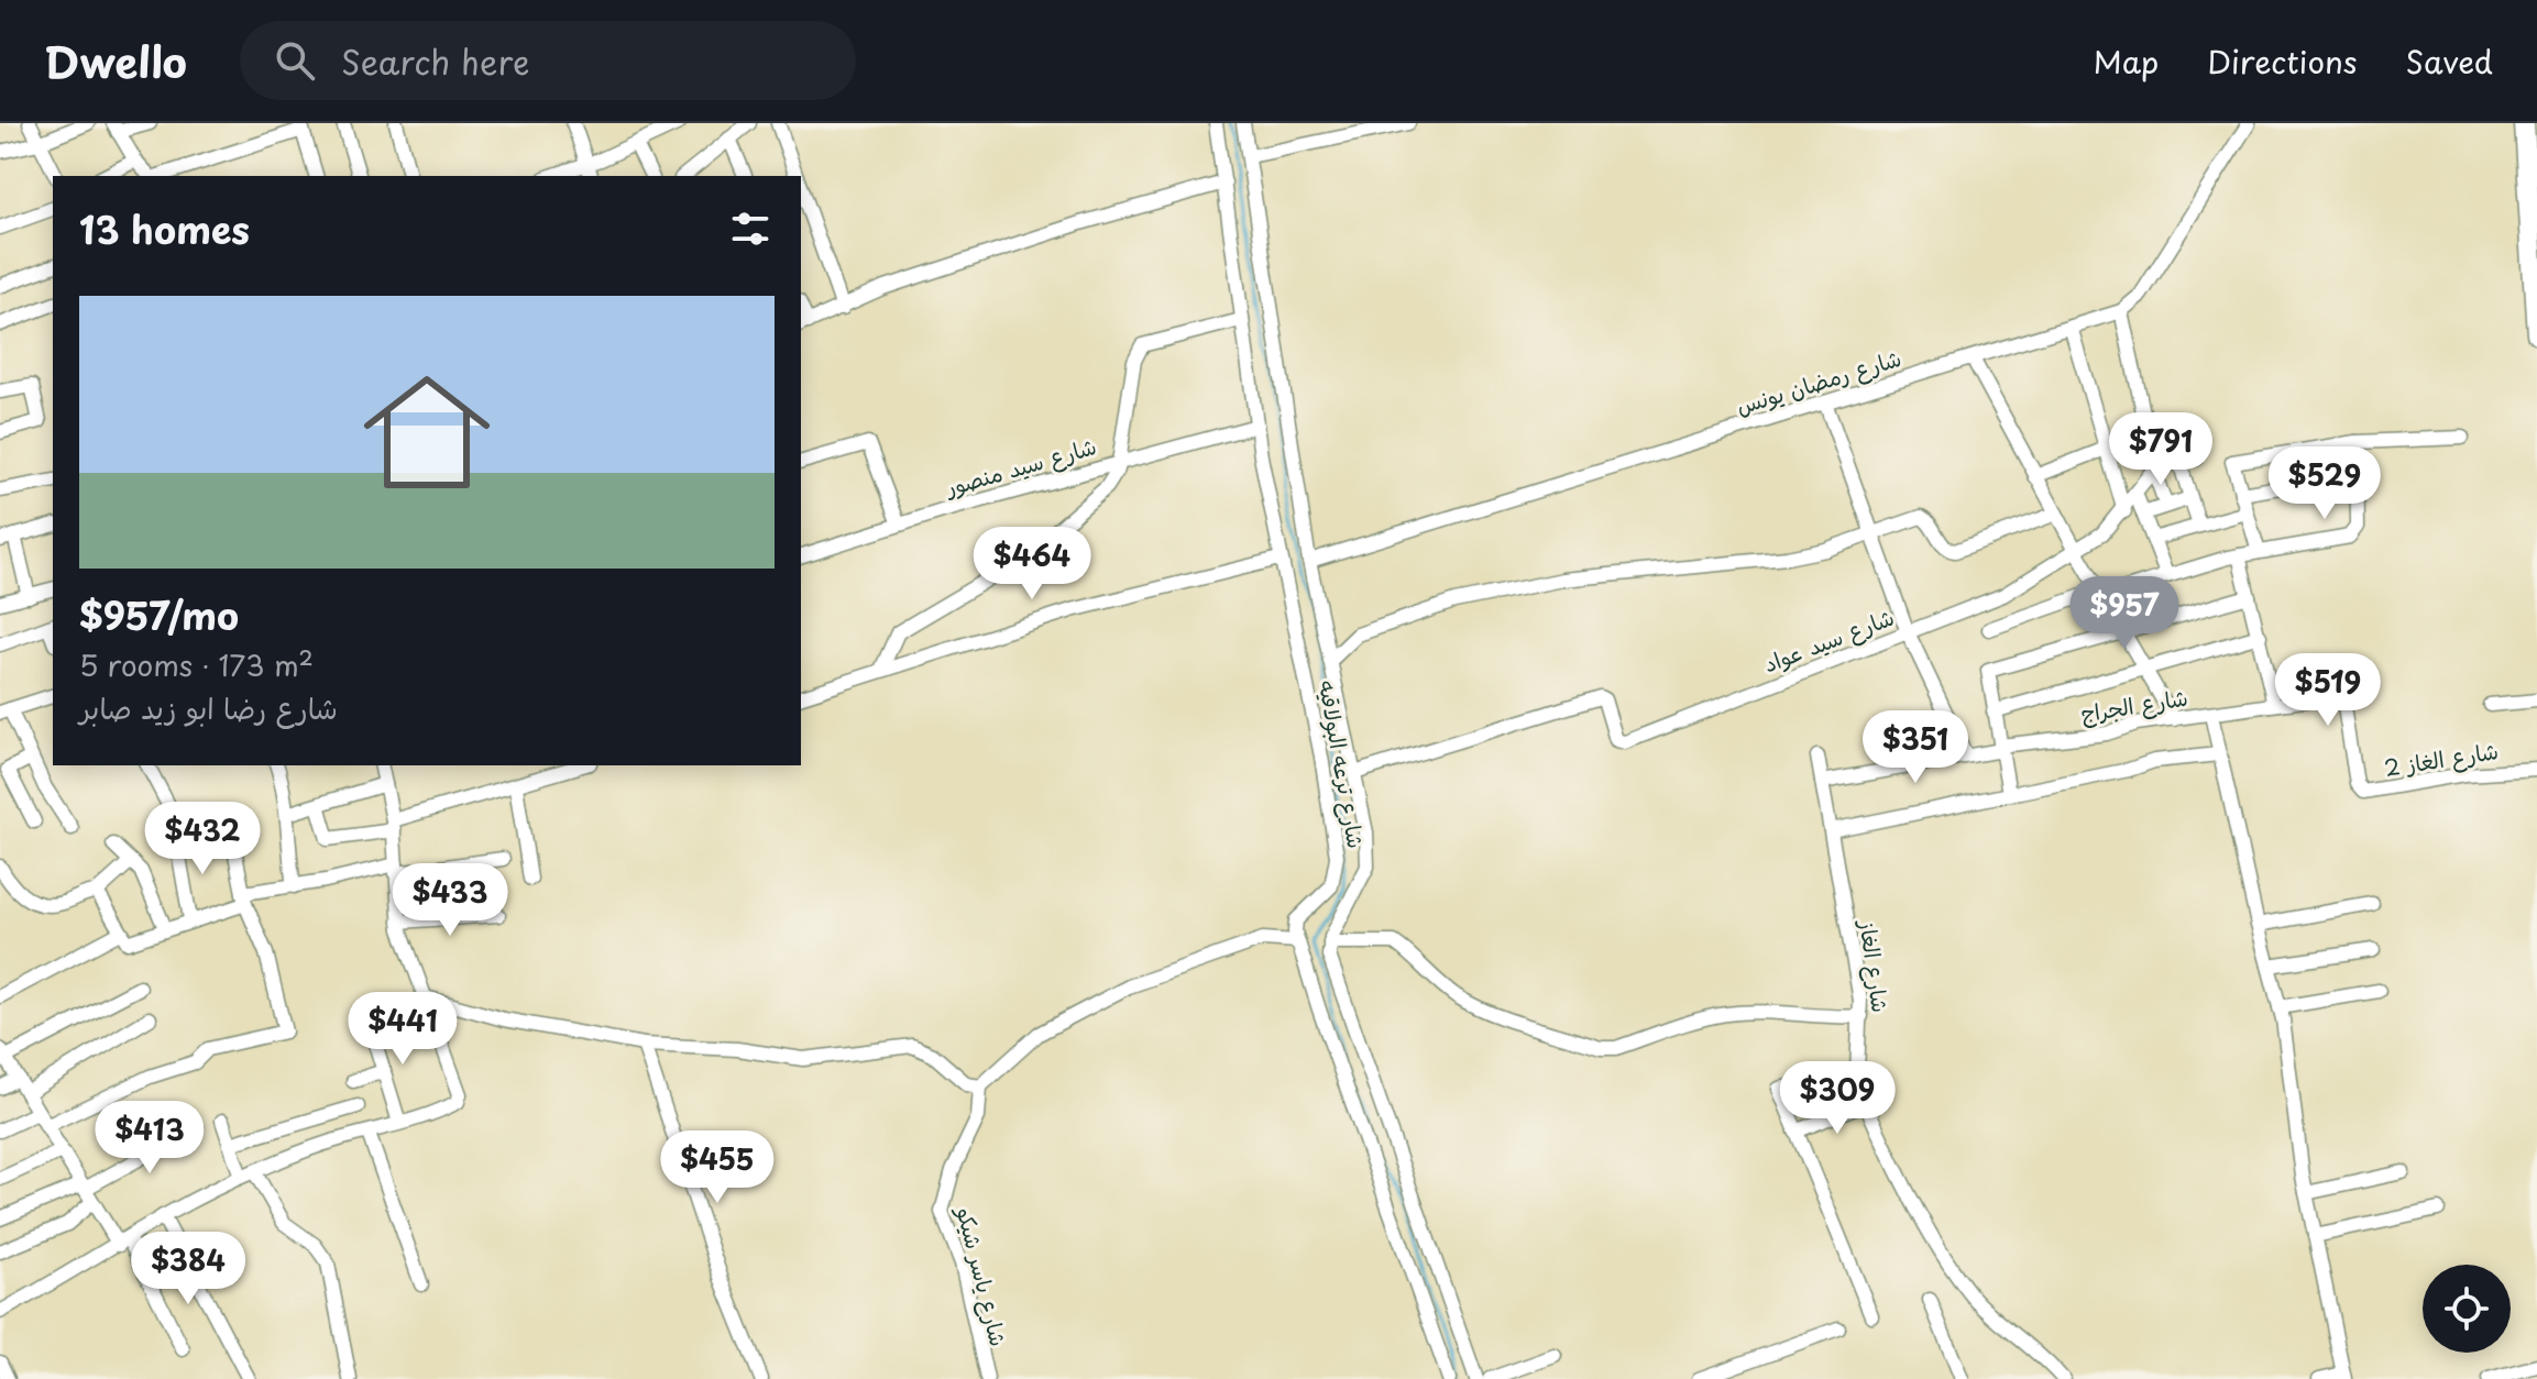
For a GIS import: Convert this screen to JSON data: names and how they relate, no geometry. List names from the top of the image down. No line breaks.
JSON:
{"streets":{"street":["شارع رمضان يونس","شارع سيد منصور","شارع سيد عواد","شارع الجراج","شارع الغاز 2","شارع ترعه البولاقيه","شارع الغاز","شارع ياسر شيكو"]},"crossings":[["شارع رمضان يونس","شارع ترعه البولاقيه"],["شارع سيد منصور","شارع ترعه البولاقيه"],["شارع سيد عواد","شارع ترعه البولاقيه"],["شارع الجراج","شارع الغاز 2"],["شارع الجراج","شارع الغاز"]],"page":{"header":"Dwello","search":"Search here","nav":["Map","Directions","Saved"],"heading":"13 homes","list":[{"name":"$957/mo","note":"5 rooms · 173 m² · شارع رضا ابو زيد صابر"}],"price":["$791","$529","$464","$957","$519","$351","$432","$433","$441","$309","$413","$455","$384"]}}
